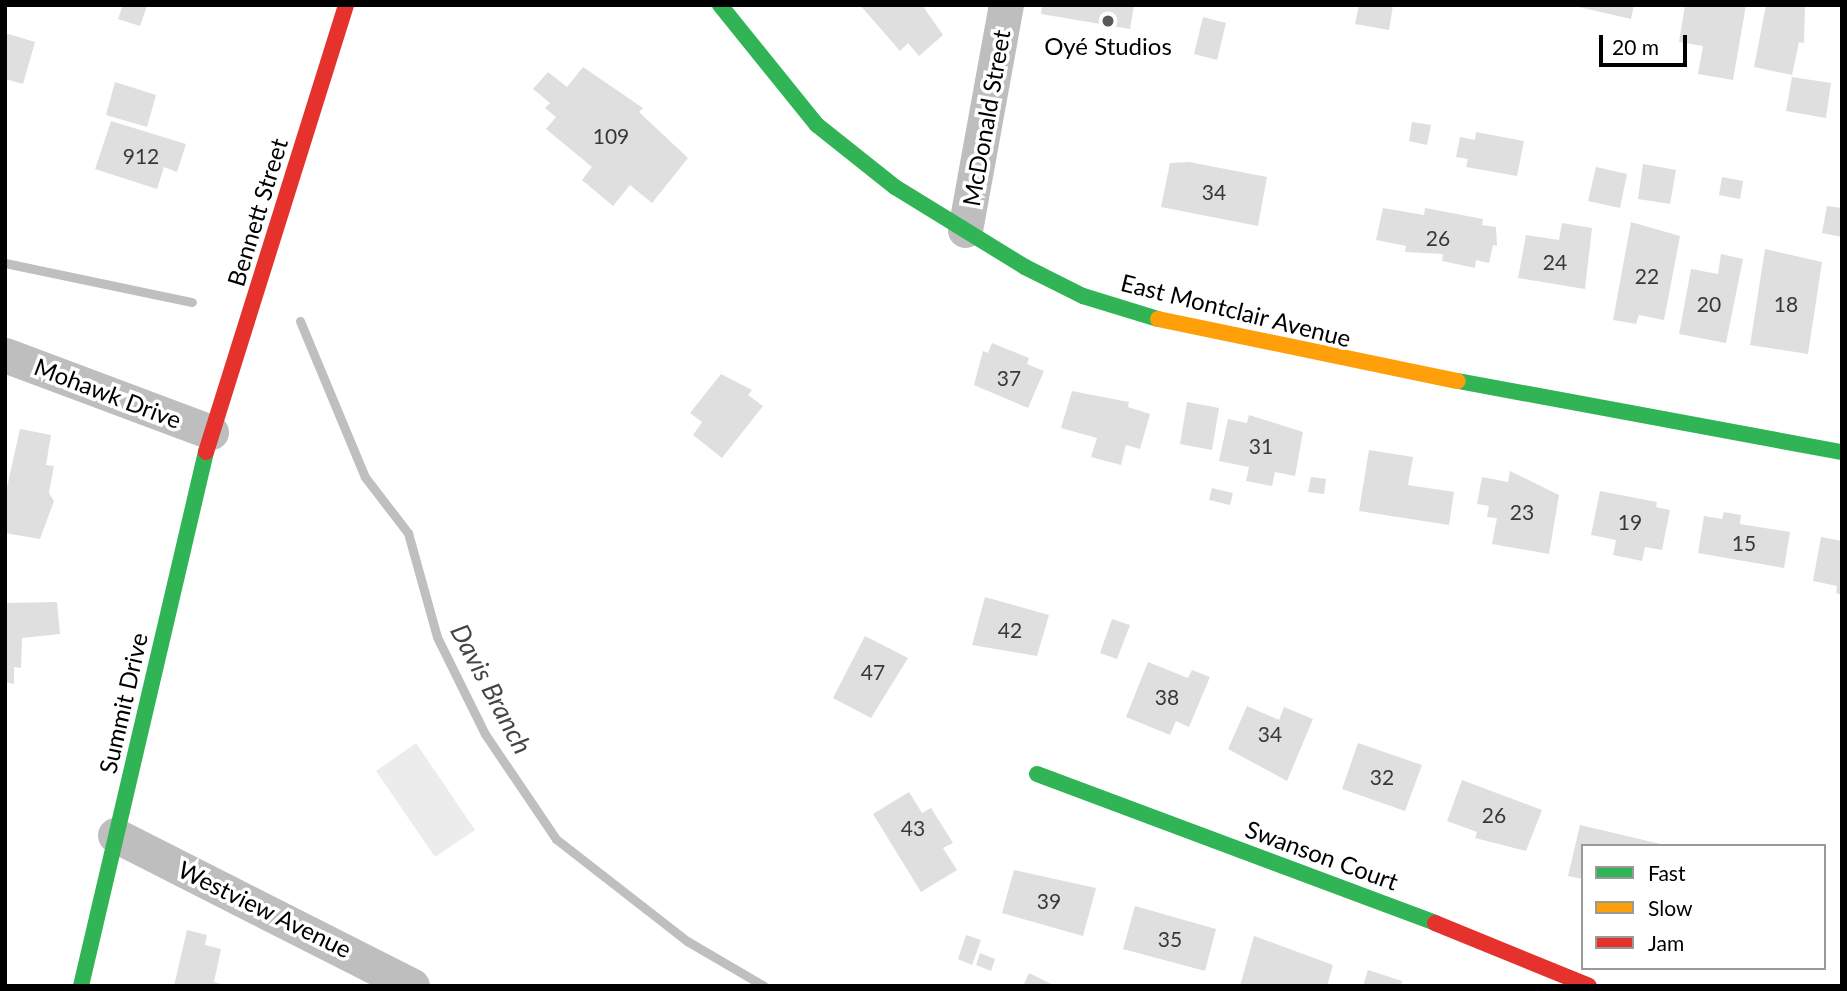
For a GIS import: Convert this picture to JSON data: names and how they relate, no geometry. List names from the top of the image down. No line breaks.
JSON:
{"streets":{"street":["McDonald Street","Bennett Street","East Montclair Avenue","Mohawk Drive","Summit Drive","Swanson Court","Westview Avenue"]},"crossings":[["McDonald Street","East Montclair Avenue"],["Bennett Street","Mohawk Drive"],["Bennett Street","Summit Drive"],["Mohawk Drive","Summit Drive"],["Summit Drive","Westview Avenue"]],"water":["Davis Branch"],"places":["Oyé Studios"],"house_numbers":["109","912","34","26","24","22","20","18","37","31","23","19","15","42","47","38","34","32","26","43","39","35"],"legend":["Fast","Slow","Jam"],"scale_bar":"20 m"}
